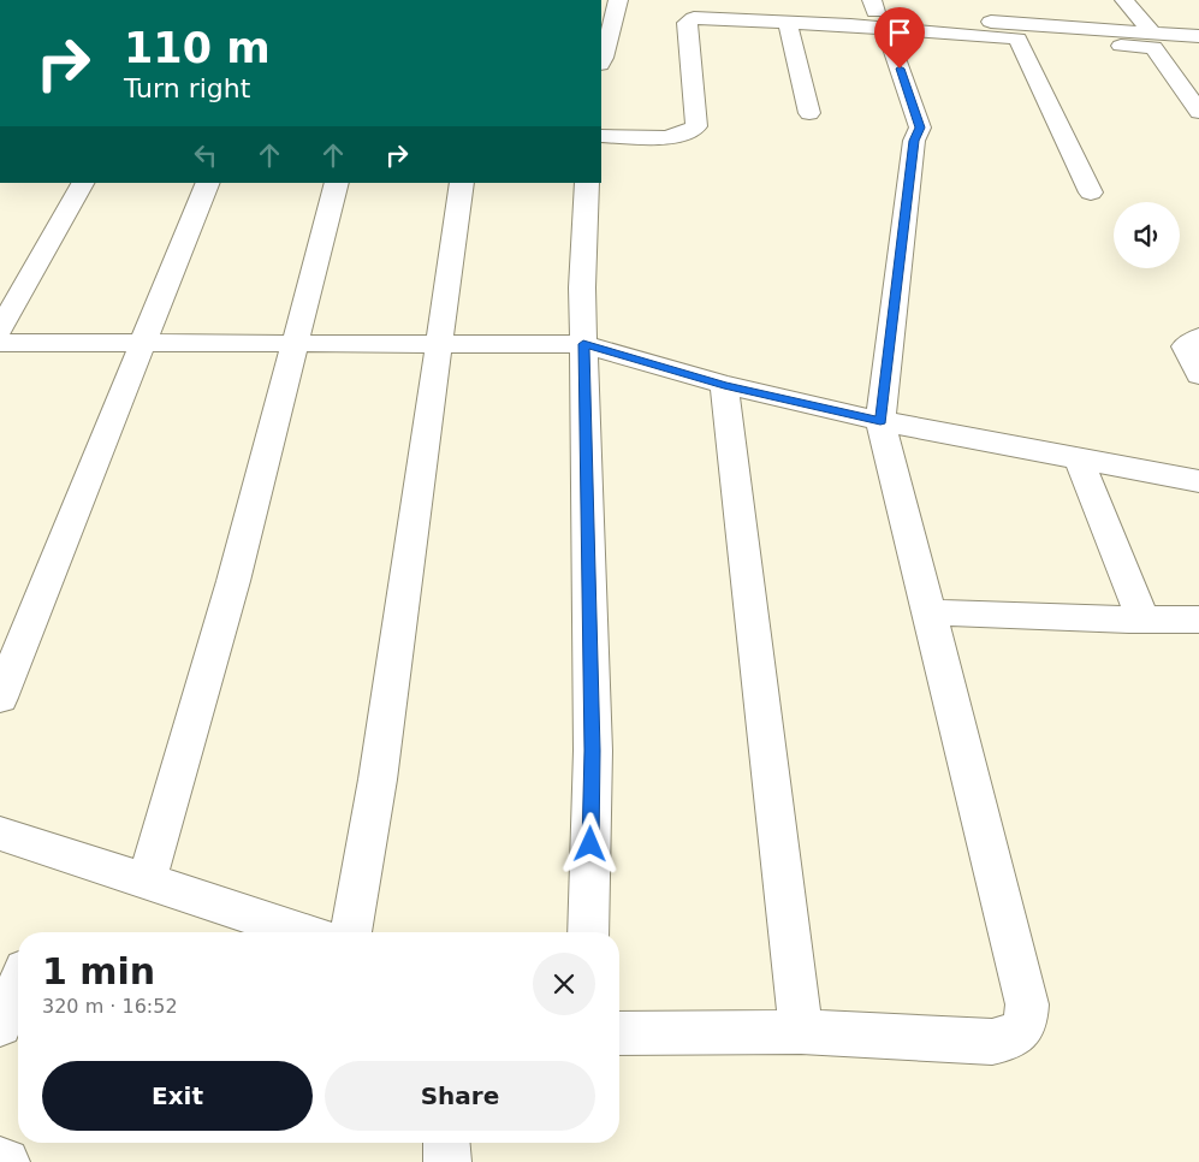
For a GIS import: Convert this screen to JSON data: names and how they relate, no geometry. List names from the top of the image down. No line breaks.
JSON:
{"page":{"turn":["110 m","Turn right"],"heading":["1 min","320 m · 16:52"],"buttons":["Exit","Share"]}}
